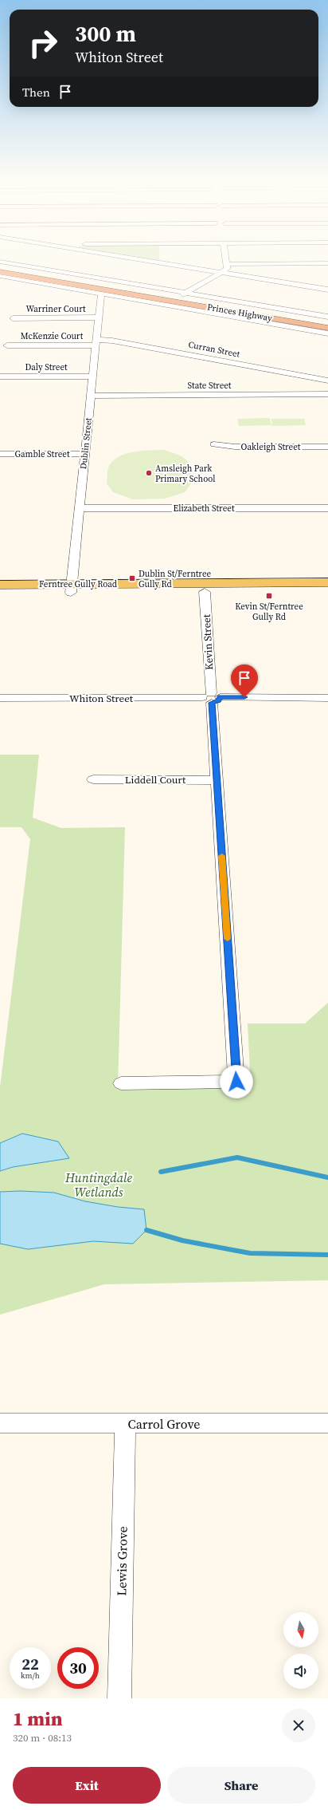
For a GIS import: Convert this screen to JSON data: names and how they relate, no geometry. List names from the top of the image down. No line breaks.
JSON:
{"streets":{"highway":["Princes Highway"],"main road":["Ferntree Gully Road"],"street":["Warriner Court","McKenzie Court","Curran Street","Daly Street","State Street","Dublin Street","Oakleigh Street","Gamble Street","Elizabeth Street","Kevin Street","Whiton Street","Liddell Court","Carrol Grove","Lewis Grove"]},"crossings":[["Warriner Court","Dublin Street"],["McKenzie Court","Curran Street"],["McKenzie Court","Dublin Street"],["Curran Street","Dublin Street"],["Daly Street","Dublin Street"],["State Street","Dublin Street"],["Dublin Street","Gamble Street"],["Dublin Street","Elizabeth Street"],["Dublin Street","Ferntree Gully Road"],["Ferntree Gully Road","Kevin Street"],["Kevin Street","Whiton Street"],["Kevin Street","Liddell Court"],["Carrol Grove","Lewis Grove"]],"parks":["Huntingdale Wetlands"],"places":{"other":["Amsleigh Park Primary School"],"transit":["Dublin St/Ferntree Gully Rd","Kevin St/Ferntree Gully Rd"]},"north":"bottom","page":{"turn":["300 m","Whiton Street"],"then":"Then","speed":"22 km/h","limit":"30","heading":["1 min","320 m · 08:13"],"buttons":["Exit","Share"]}}
